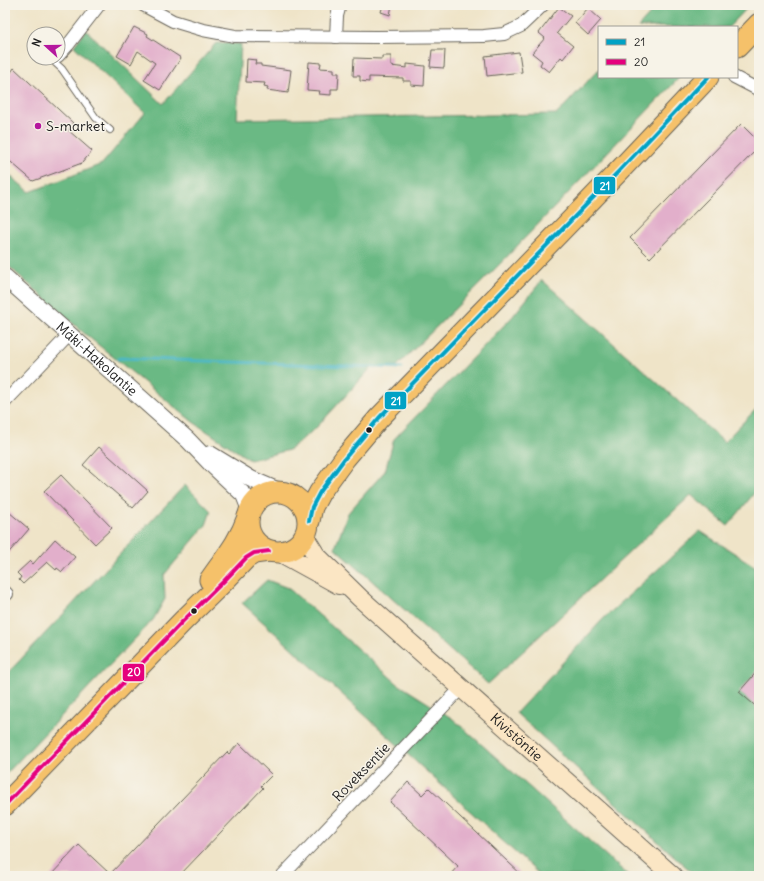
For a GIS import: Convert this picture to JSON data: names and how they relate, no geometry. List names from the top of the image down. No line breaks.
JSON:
{"streets":{"main road":["Kivistöntie"],"street":["Mäki-Hakolantie","Roveksentie"]},"crossings":[["Mäki-Hakolantie","Kivistöntie"],["Kivistöntie","Roveksentie"]],"places":["S-market"],"lines":["transit line 21","transit line 20"],"legend":["21","20"],"north":"left"}
